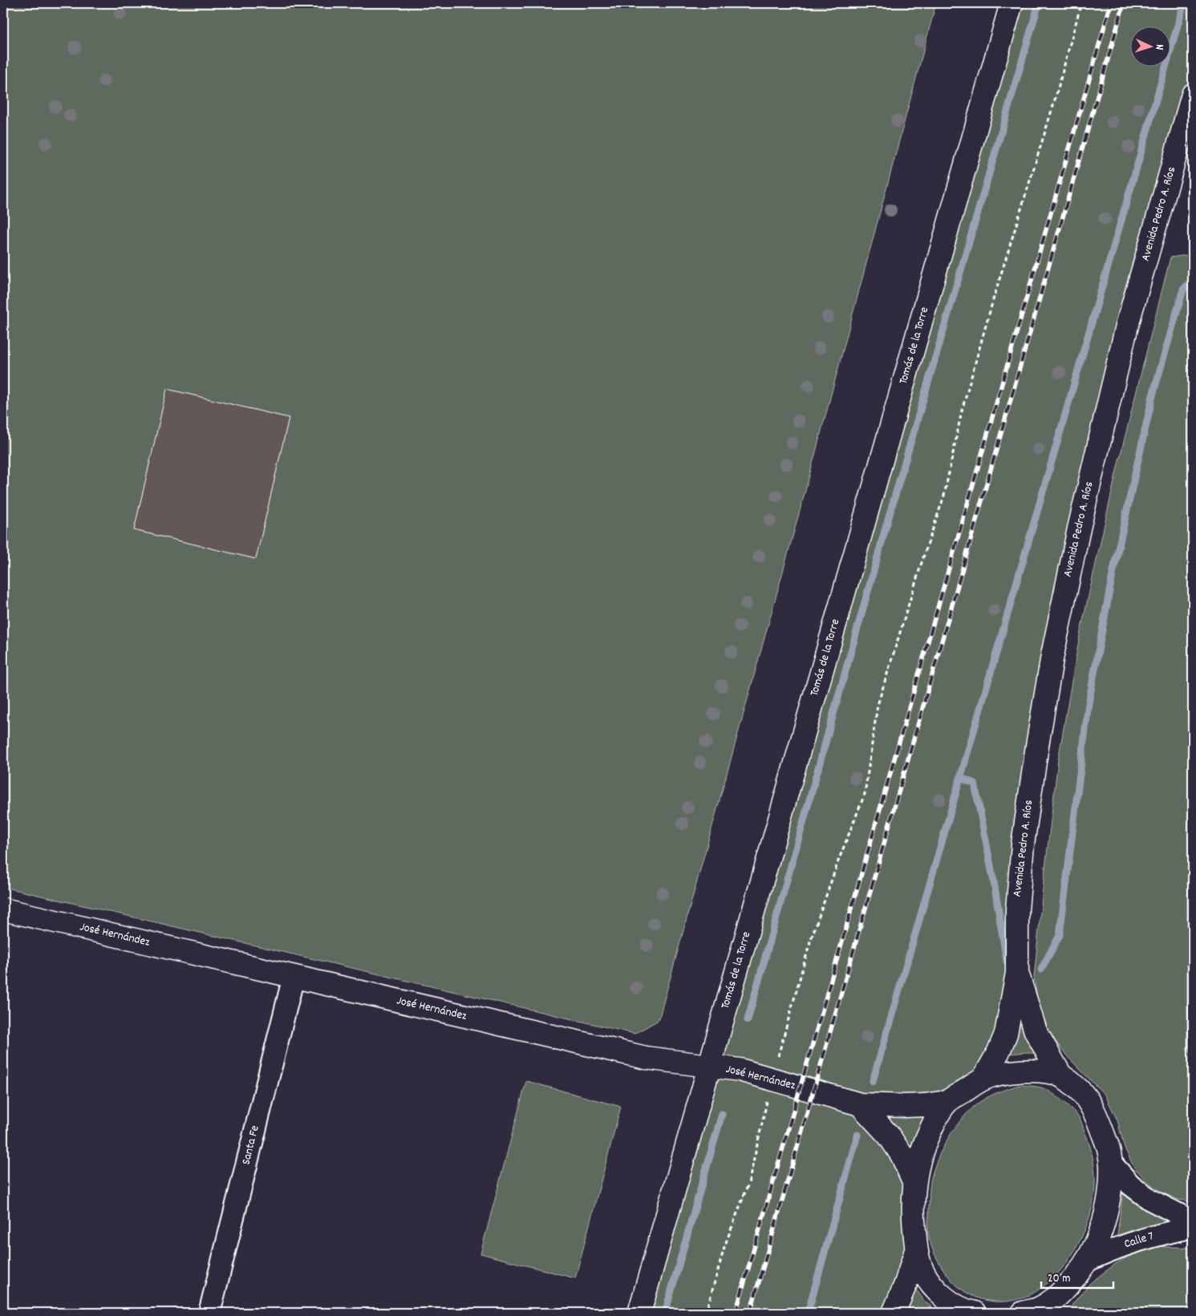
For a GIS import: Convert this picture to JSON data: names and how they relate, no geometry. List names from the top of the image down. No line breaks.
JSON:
{"streets":{"main road":["Avenida Pedro A. Ríos","Tomás de la Torre","José Hernández"],"street":["Santa Fe","Calle 7"]},"crossings":[["Tomás de la Torre","José Hernández"],["José Hernández","Santa Fe"]],"scale_bar":"20 m","north":"right"}
